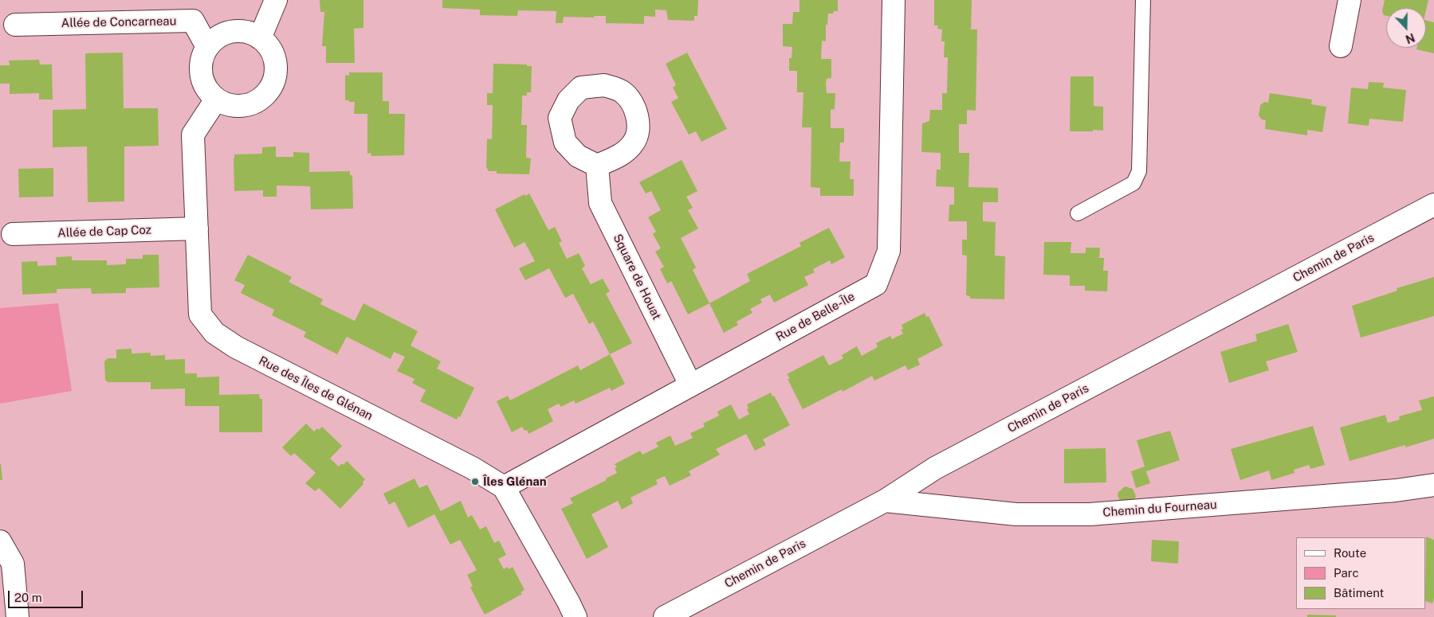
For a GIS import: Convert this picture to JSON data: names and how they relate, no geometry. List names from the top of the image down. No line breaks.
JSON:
{"streets":{"street":["Allée de Concarneau","Allée de Cap Coz","Chemin de Paris","Square de Houat","Rue de Belle-Île","Rue des Îles de Glénan","Chemin du Fourneau"]},"crossings":[["Allée de Concarneau","Rue des Îles de Glénan"],["Allée de Cap Coz","Rue des Îles de Glénan"],["Chemin de Paris","Chemin du Fourneau"],["Square de Houat","Rue de Belle-Île"],["Rue de Belle-Île","Rue des Îles de Glénan"]],"places":["Îles Glénan"],"legend":["Route","Parc","Bâtiment"],"scale_bar":"20 m","north":"bottom"}
